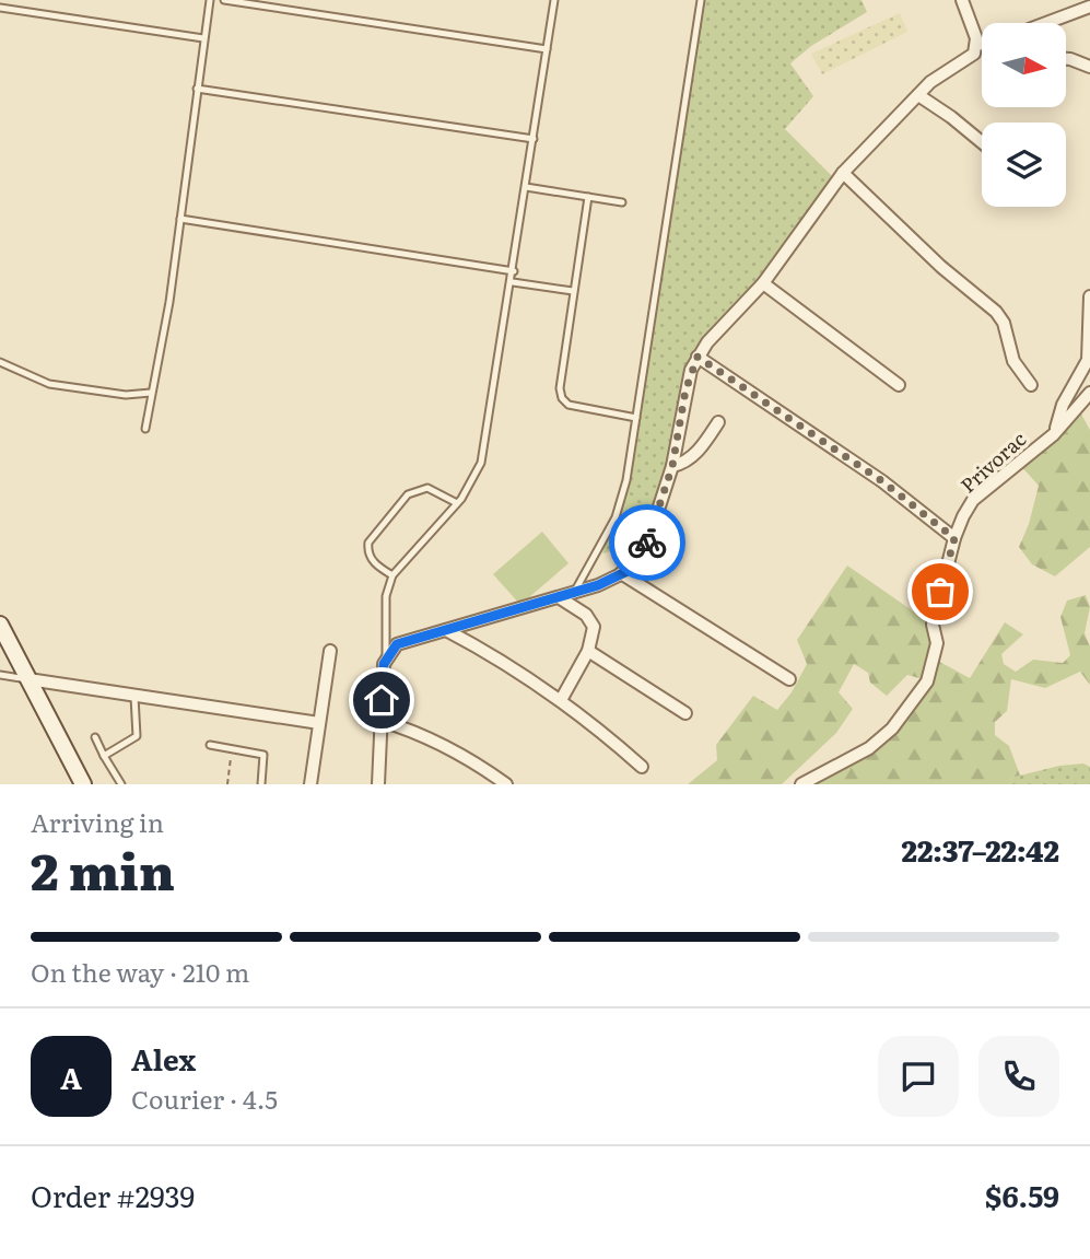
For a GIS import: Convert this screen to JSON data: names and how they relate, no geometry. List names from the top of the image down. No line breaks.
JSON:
{"streets":{"street":["Privorac"]},"north":"right","page":{"heading":["2 min","Arriving in","22:37–22:42"],"panel":["Alex","Courier · 4.5","Order #2939","$6.59"],"bar":"On the way · 210 m","round":"A"}}
